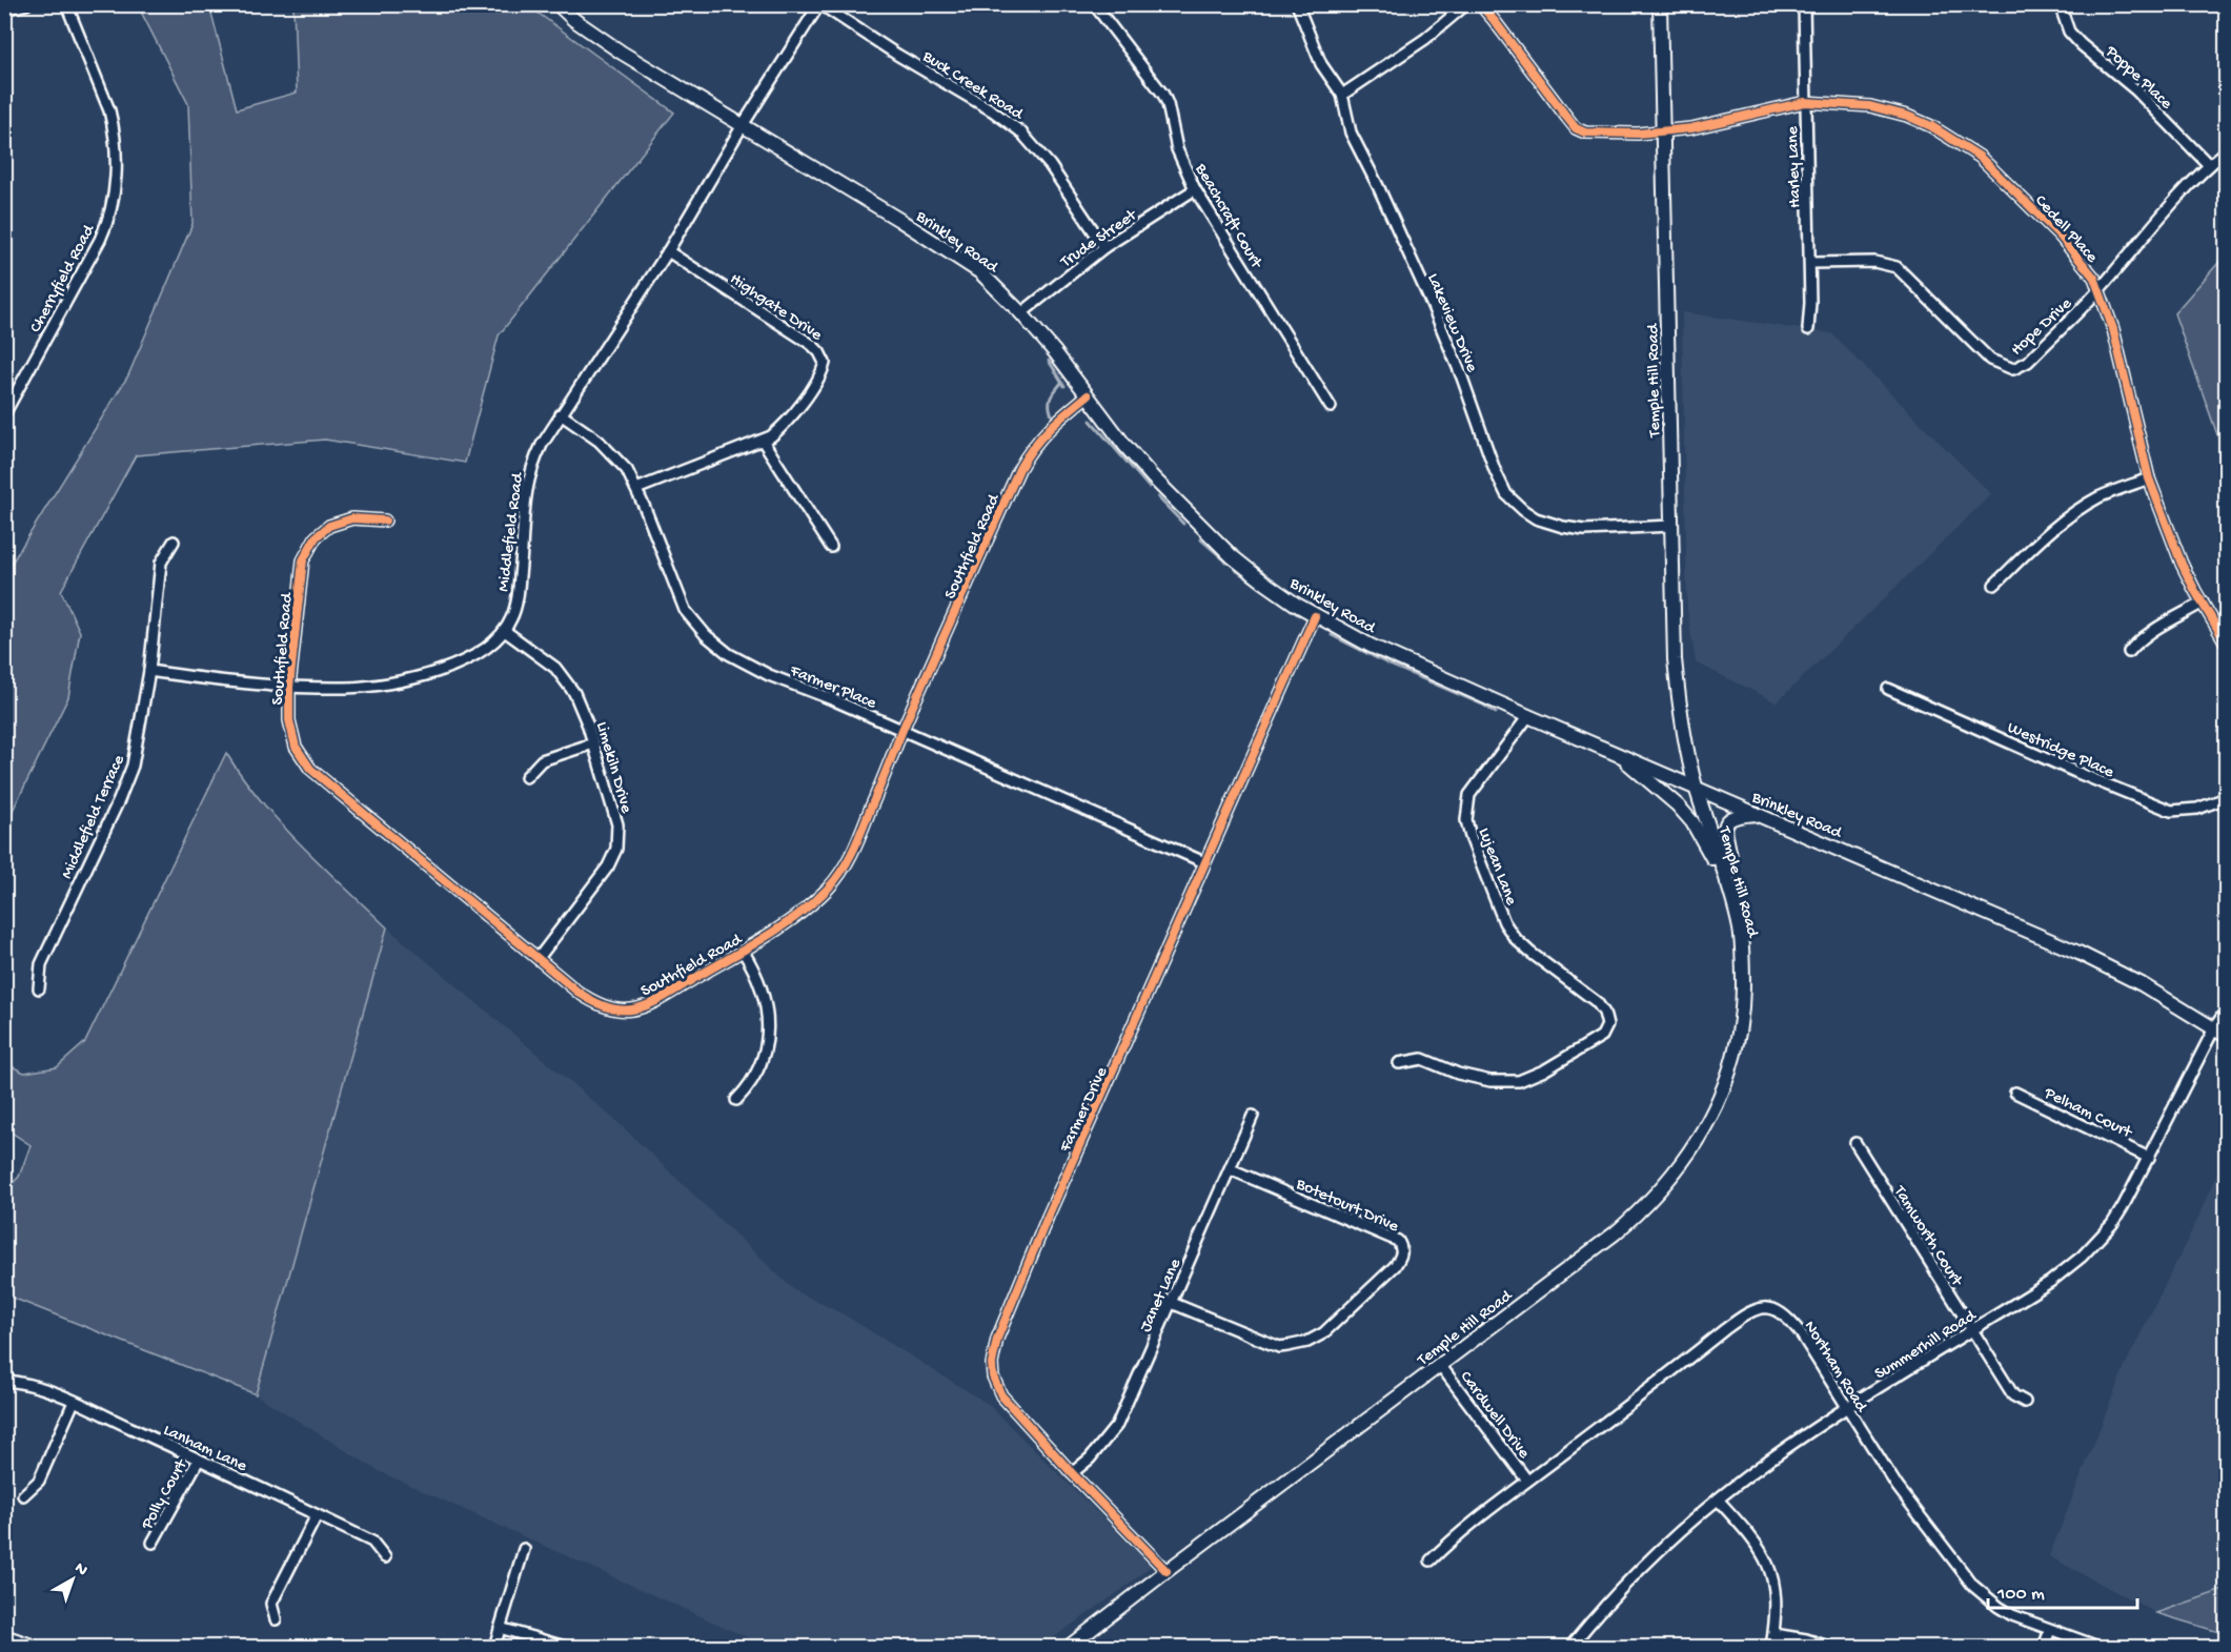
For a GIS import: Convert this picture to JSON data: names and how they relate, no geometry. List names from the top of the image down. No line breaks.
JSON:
{"streets":{"main road":["Brinkley Road","Temple Hill Road"],"street":["Poppe Place","Buck Creek Road","Harley Lane","Beachcraft Court","Cedell Place","Trude Street","Cherryfield Road","Highgate Drive","Lakeview Drive","Hope Drive","Middlefield Road","Southfield Road","Farmer Place","Westridge Place","Limekiln Drive","Middlefield Terrace","Lujean Lane","Farmer Drive","Pelham Court","Botetourt Drive","Tamworth Court","Janet Lane","Summerhill Road","Northam Road","Cardwell Drive","Lanham Lane","Polly Court"]},"crossings":[["Poppe Place","Hope Drive"],["Buck Creek Road","Trude Street"],["Buck Creek Road","Middlefield Road"],["Harley Lane","Cedell Place"],["Harley Lane","Hope Drive"],["Beachcraft Court","Trude Street"],["Cedell Place","Hope Drive"],["Cedell Place","Temple Hill Road"],["Trude Street","Brinkley Road"],["Brinkley Road","Temple Hill Road"],["Brinkley Road","Middlefield Road"],["Brinkley Road","Southfield Road"],["Brinkley Road","Lujean Lane"],["Brinkley Road","Farmer Drive"],["Brinkley Road","Summerhill Road"],["Highgate Drive","Middlefield Road"],["Highgate Drive","Farmer Place"],["Lakeview Drive","Temple Hill Road"],["Temple Hill Road","Farmer Drive"],["Temple Hill Road","Cardwell Drive"],["Middlefield Road","Farmer Place"],["Middlefield Road","Limekiln Drive"],["Southfield Road","Farmer Place"],["Southfield Road","Limekiln Drive"],["Farmer Place","Farmer Drive"],["Farmer Drive","Janet Lane"],["Pelham Court","Summerhill Road"],["Botetourt Drive","Janet Lane"],["Tamworth Court","Summerhill Road"],["Summerhill Road","Northam Road"],["Northam Road","Cardwell Drive"],["Lanham Lane","Polly Court"]],"scale_bar":"100 m","north":"top right"}
